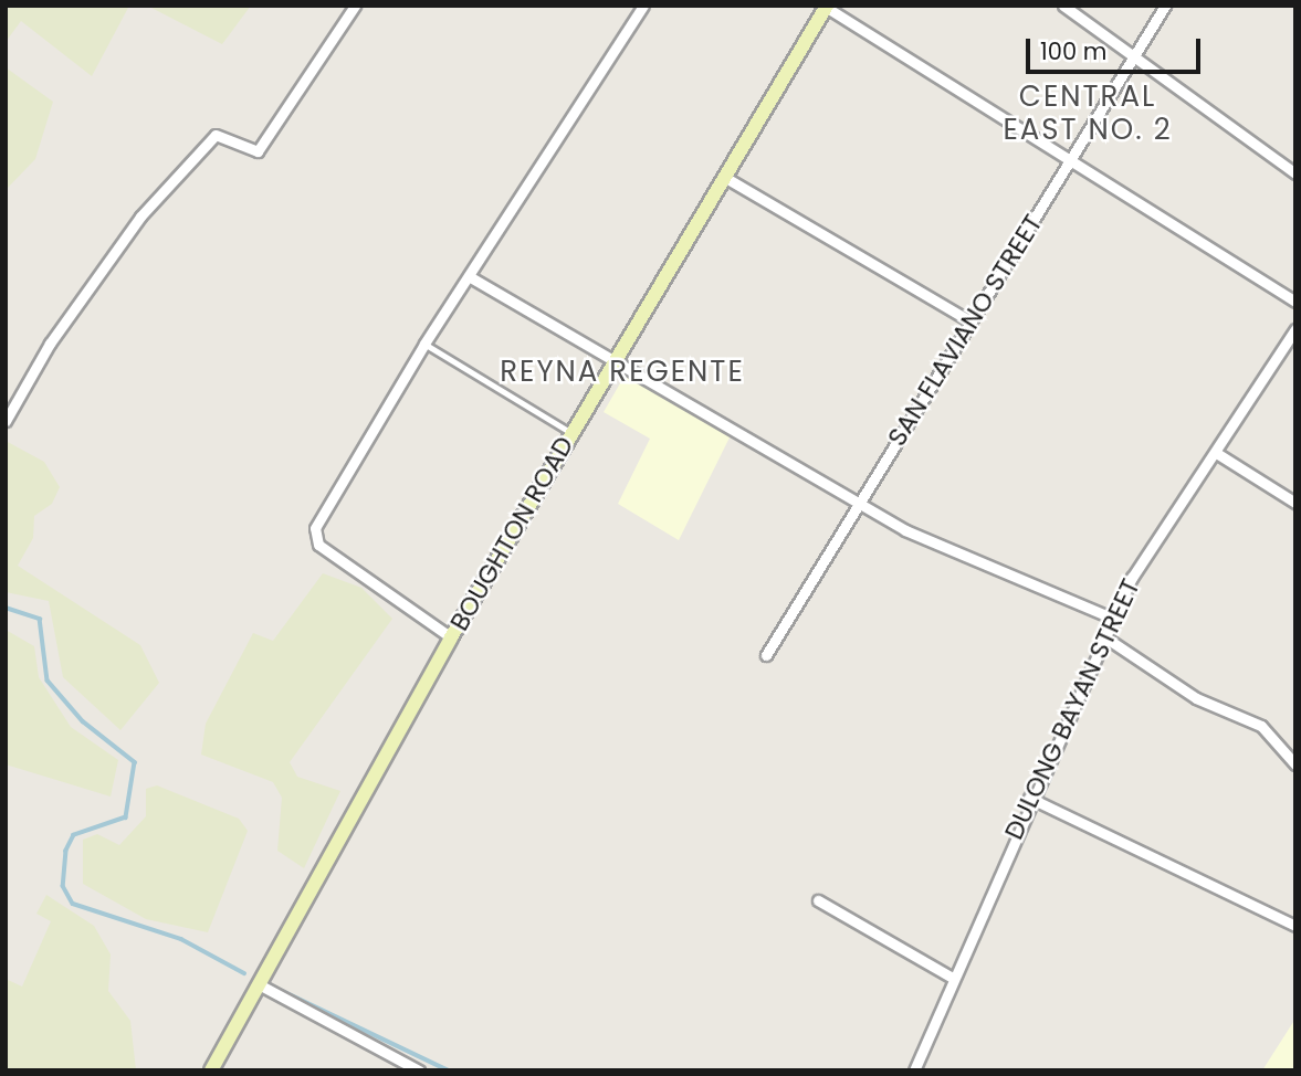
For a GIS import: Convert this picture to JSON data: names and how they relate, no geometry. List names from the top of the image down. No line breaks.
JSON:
{"streets":{"main road":["BOUGHTON ROAD"],"street":["SAN FLAVIANO STREET","DULONG BAYAN STREET"]},"districts":["CENTRAL EAST NO. 2","REYNA REGENTE"],"scale_bar":"100 m"}
